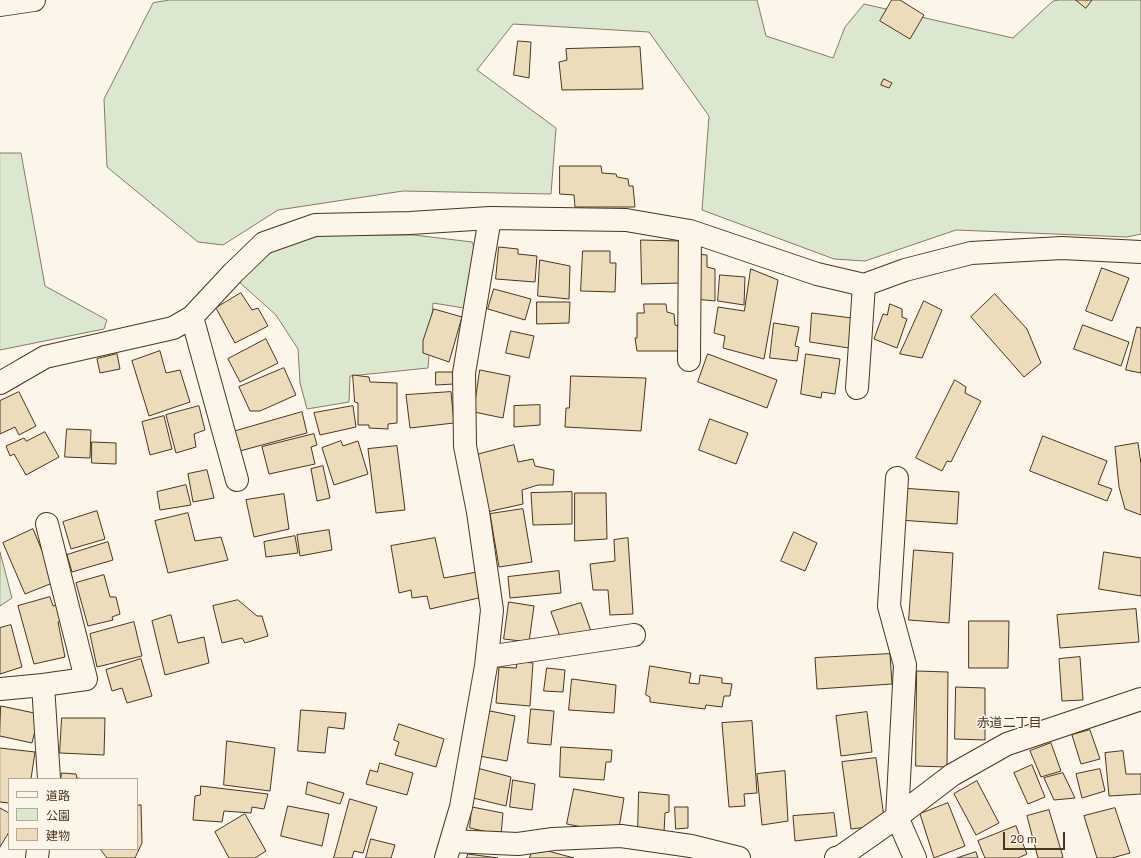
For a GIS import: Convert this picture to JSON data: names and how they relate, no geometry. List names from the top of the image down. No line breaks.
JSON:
{"districts":["赤道二丁目"],"legend":["道路","公園","建物"],"scale_bar":"20 m"}
